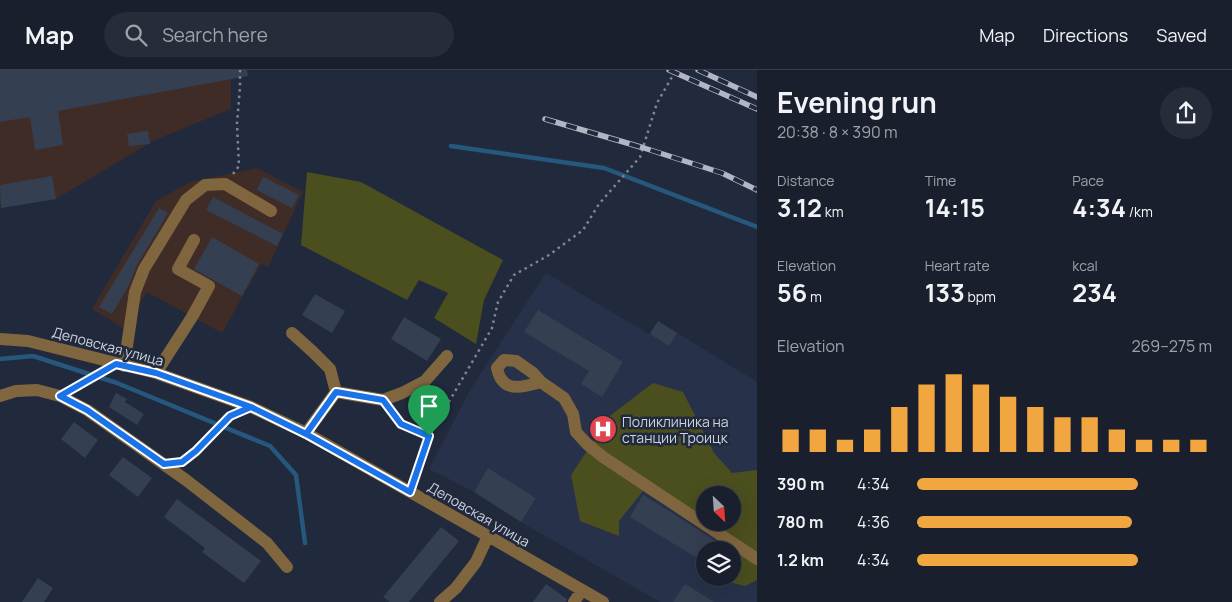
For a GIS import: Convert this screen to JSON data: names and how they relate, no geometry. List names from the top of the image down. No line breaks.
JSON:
{"streets":{"street":["Деповская улица"]},"places":{"hospital":["Поликлиника на станции Троицк"]},"north":"bottom right","page":{"header":"Map","search":"Search here","nav":["Map","Directions","Saved"],"heading":["Evening run","20:38 · 8 × 390 m"],"stats":[["Distance","3.12 km"],["Time","14:15"],["Pace","4:34 /km"],["Elevation","56 m"],["Heart rate","133 bpm"],["kcal","234"]],"chart":["Elevation","269–275 m"],"list":[{"name":"390 m","note":"4:34"},{"name":"780 m","note":"4:36"},{"name":"1.2 km","note":"4:34"}]}}
